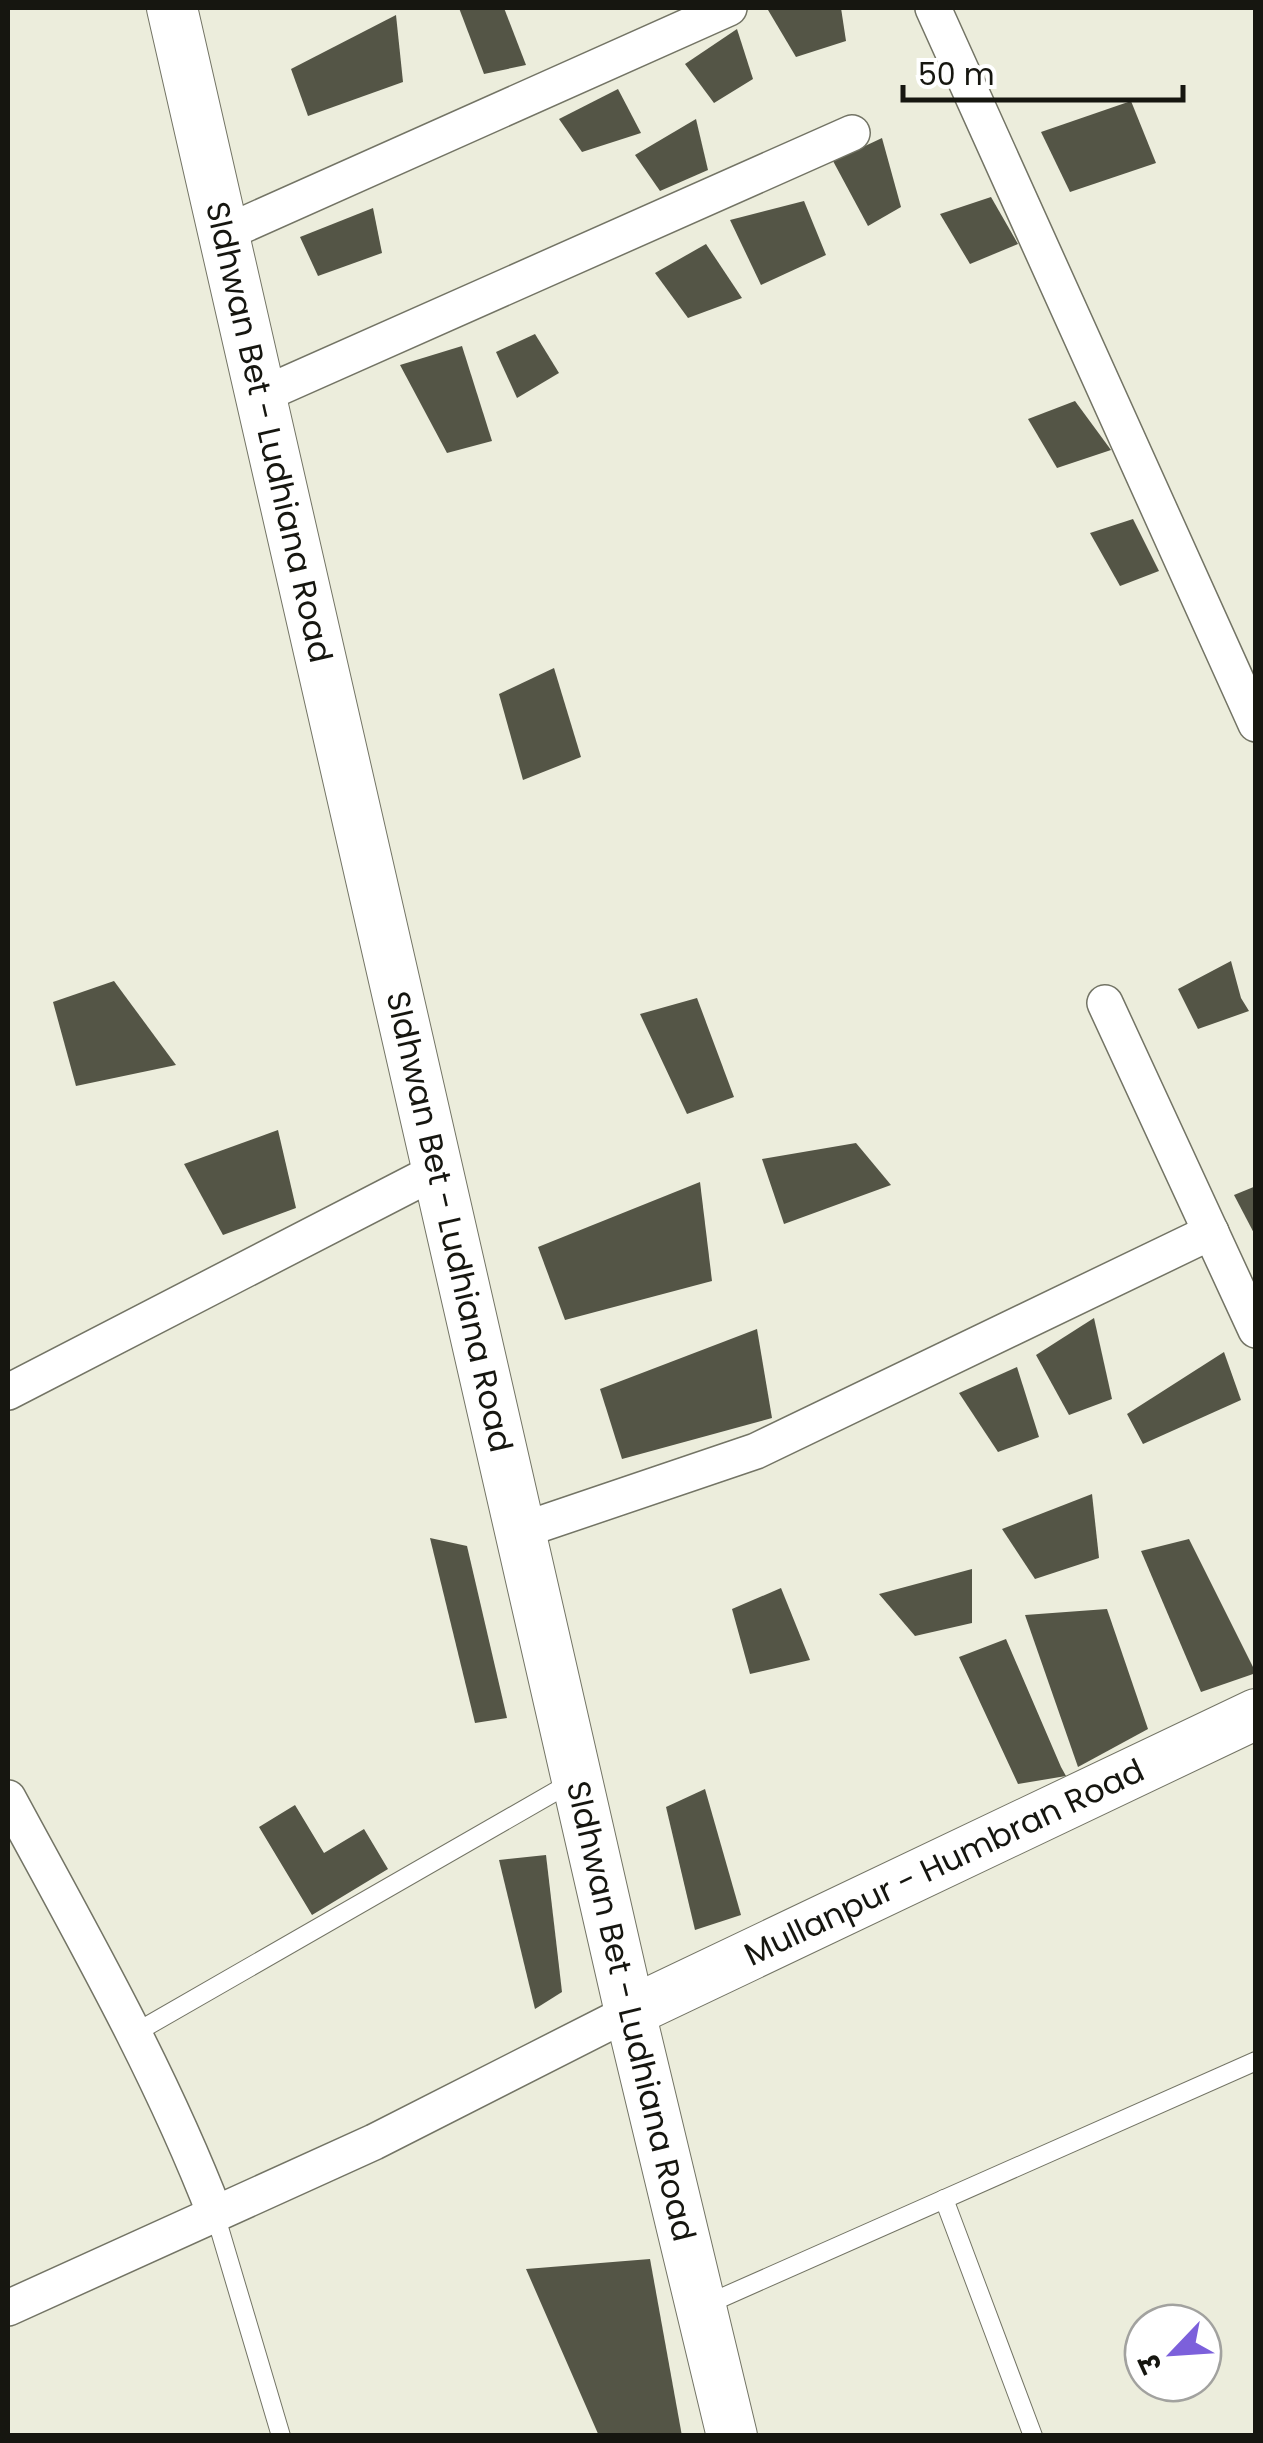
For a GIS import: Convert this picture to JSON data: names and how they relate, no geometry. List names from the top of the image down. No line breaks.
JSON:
{"streets":{"main road":["SIdhwan Bet - Ludhiana Road","Mullanpur - Humbran Road"]},"crossings":[["SIdhwan Bet - Ludhiana Road","Mullanpur - Humbran Road"]],"scale_bar":"50 m","north":"bottom left"}
